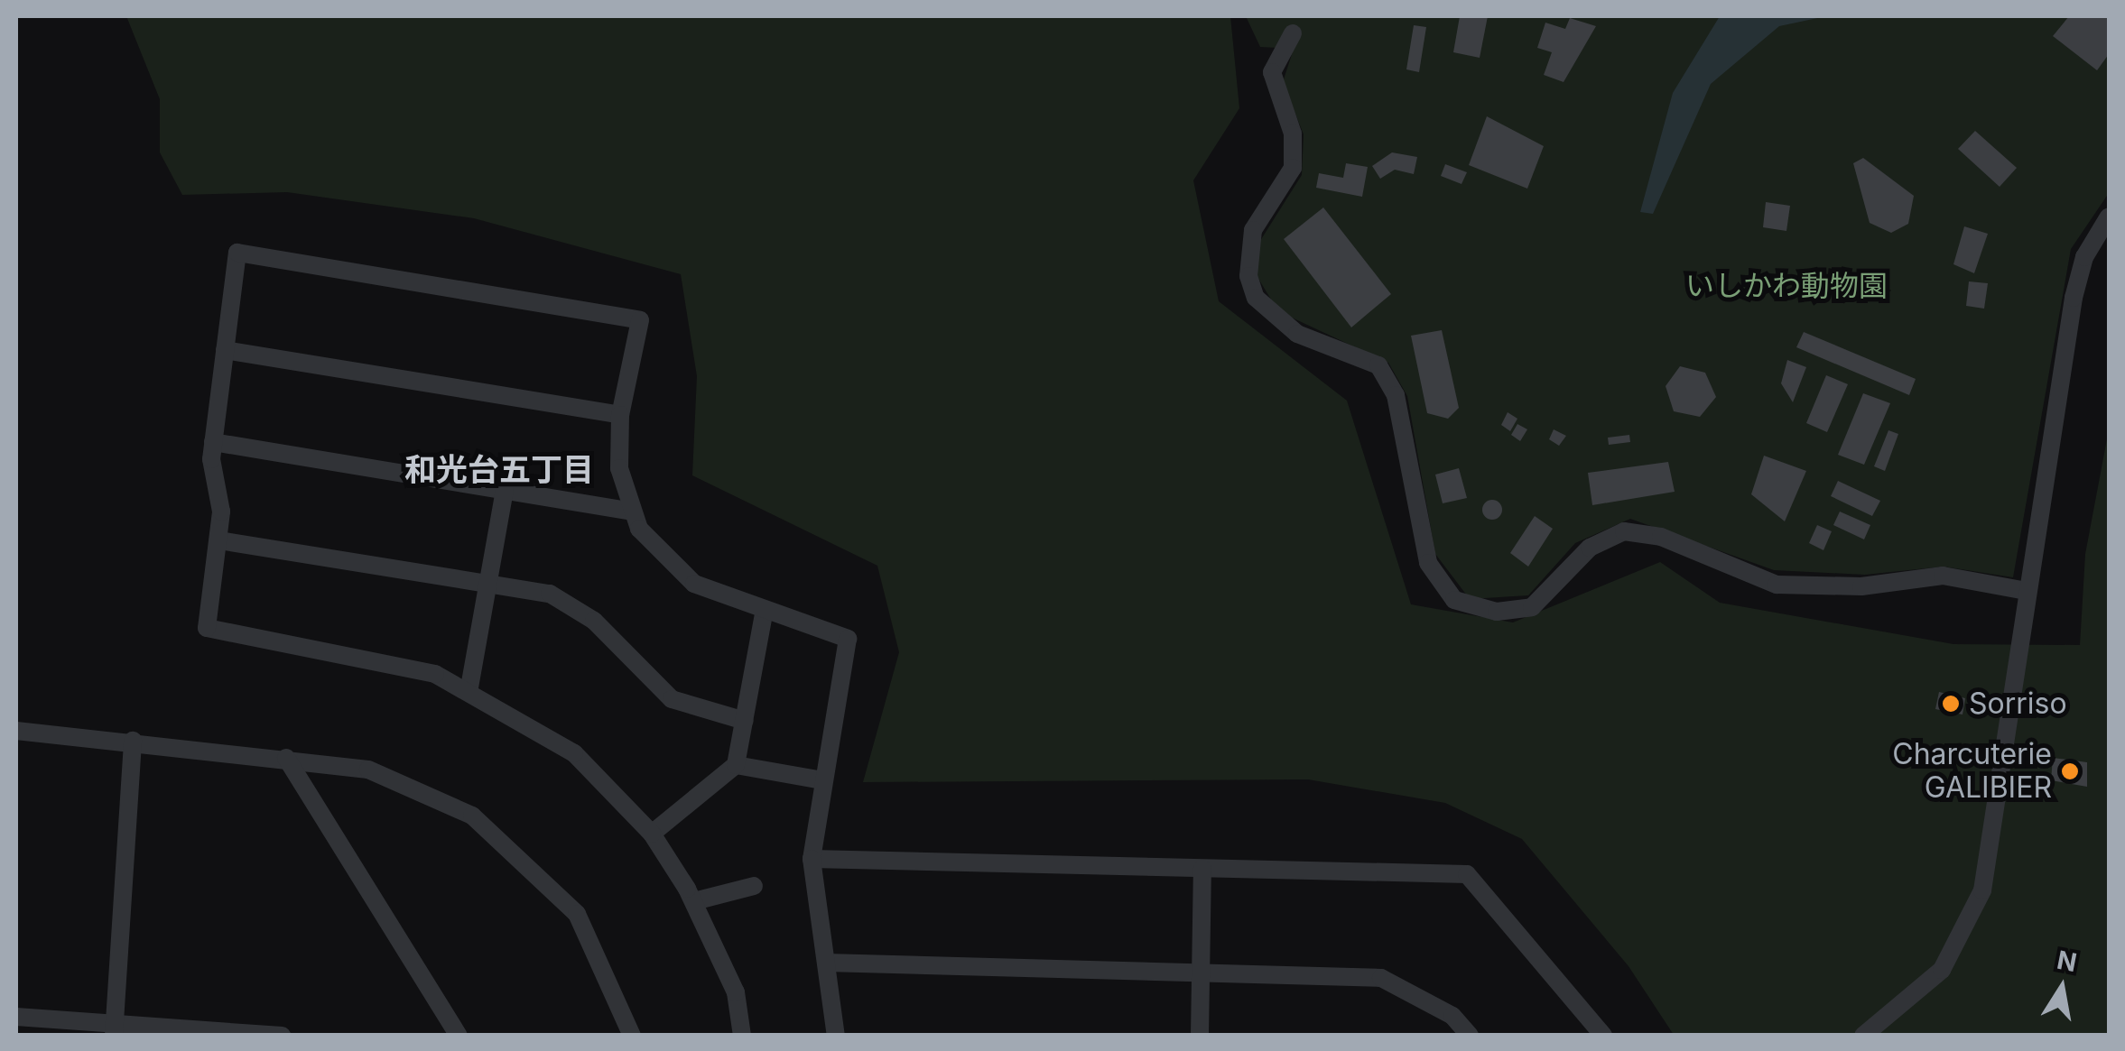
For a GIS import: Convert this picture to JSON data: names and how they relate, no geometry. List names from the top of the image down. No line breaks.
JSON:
{"districts":["和光台五丁目"],"parks":["いしかわ動物園"],"places":["Sorriso","Charcuterie GALIBIER"],"north":"top"}
